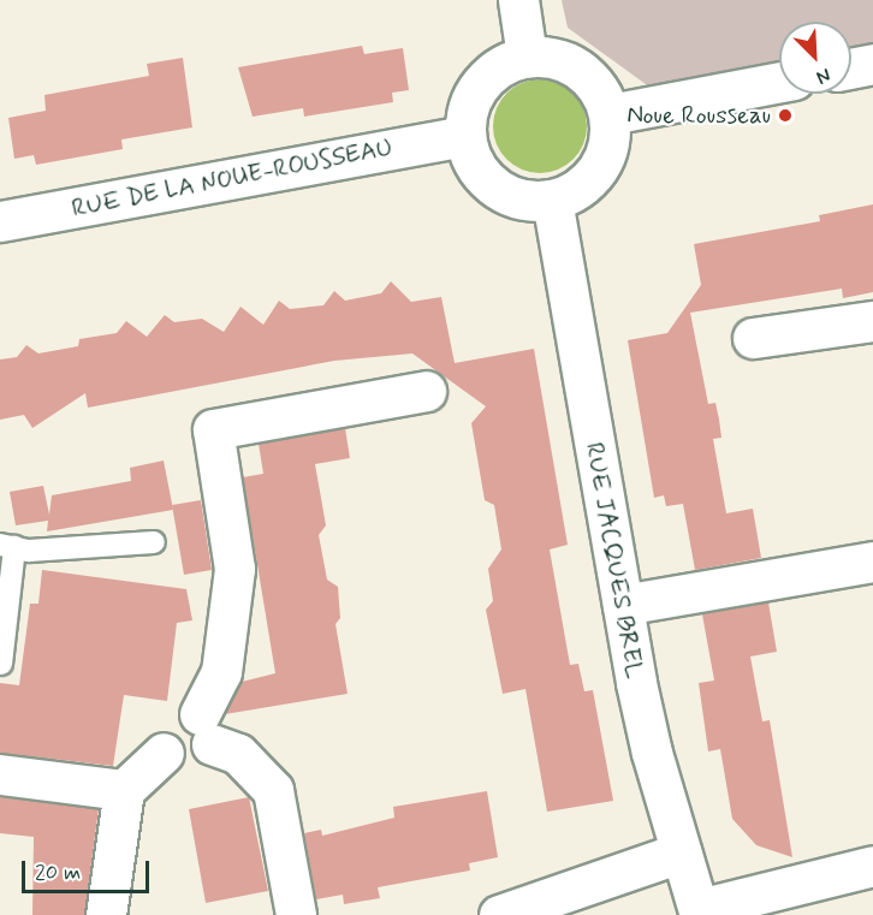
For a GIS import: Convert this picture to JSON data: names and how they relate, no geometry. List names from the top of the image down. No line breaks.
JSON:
{"streets":{"street":["RUE DE LA NOUE-ROUSSEAU","RUE JACQUES BREL"]},"crossings":[["RUE DE LA NOUE-ROUSSEAU","RUE JACQUES BREL"]],"places":["Noue Rousseau"],"scale_bar":"20 m","north":"bottom right"}
